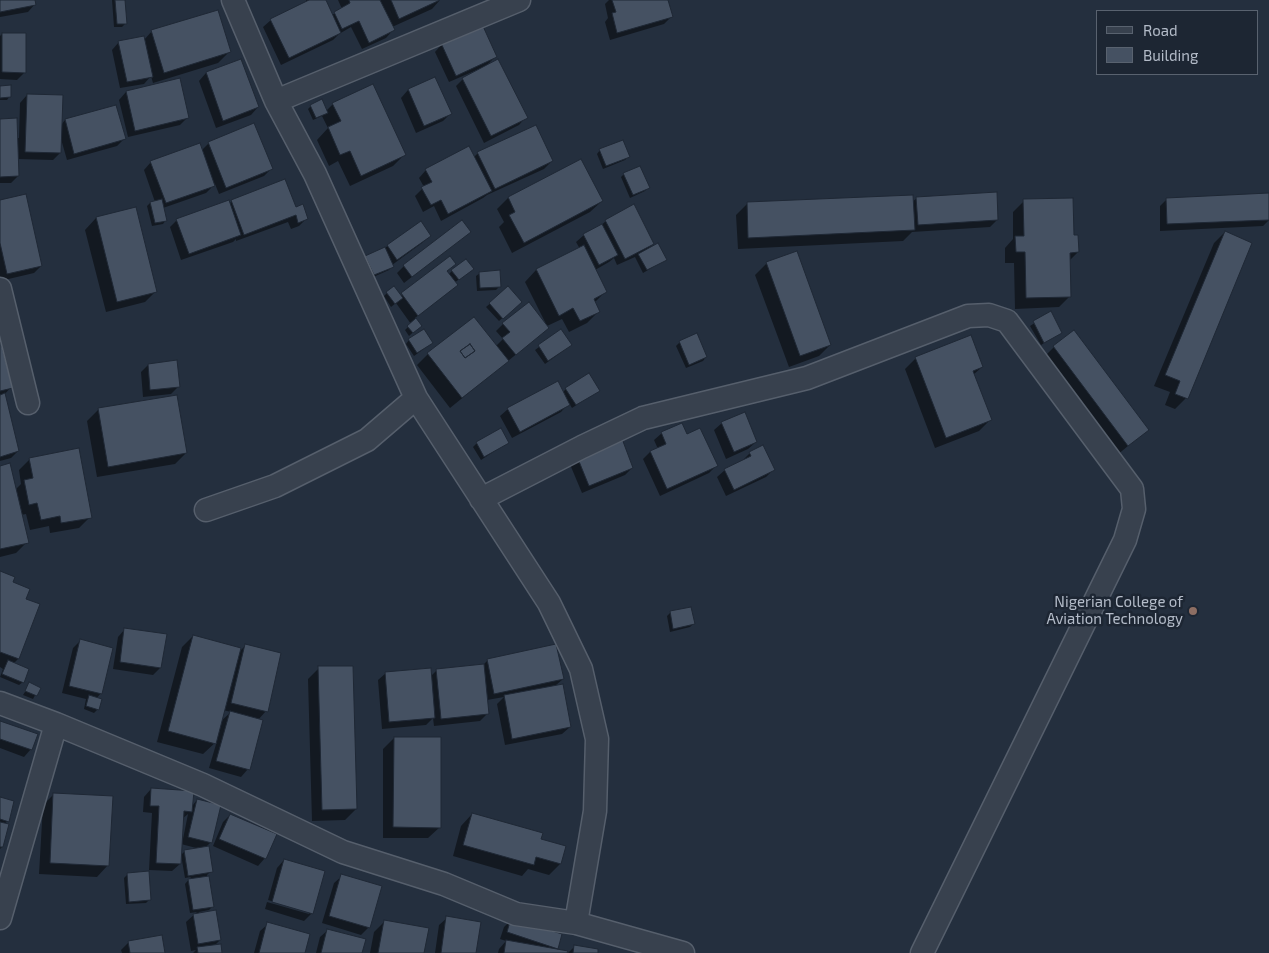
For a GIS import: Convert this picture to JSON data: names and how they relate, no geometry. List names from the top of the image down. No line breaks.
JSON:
{"places":["Nigerian College of Aviation Technology"],"legend":["Road","Building"]}
